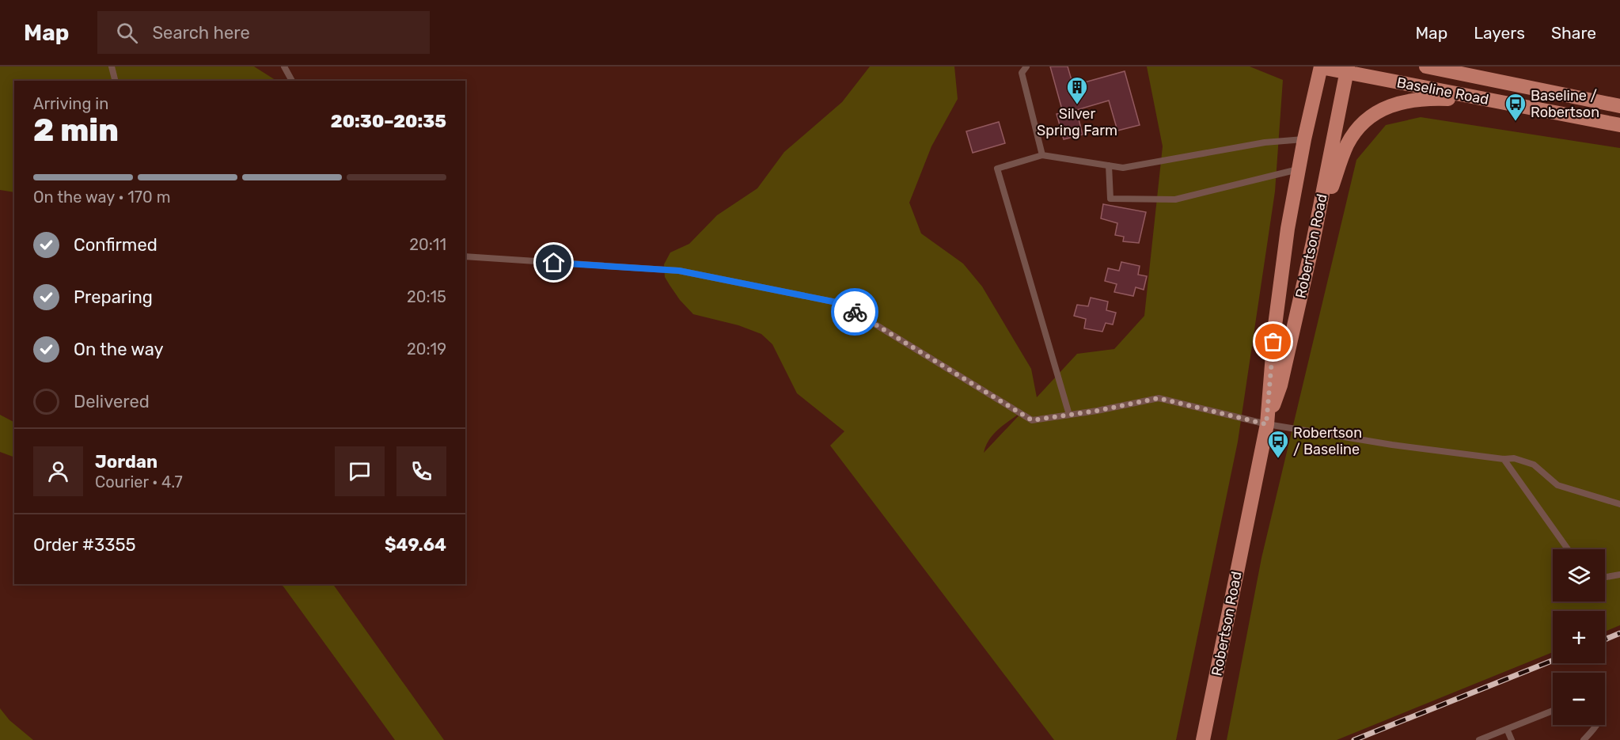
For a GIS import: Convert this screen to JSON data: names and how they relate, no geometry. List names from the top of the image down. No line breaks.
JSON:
{"streets":{"main road":["Baseline Road","Robertson Road"]},"crossings":[["Baseline Road","Robertson Road"]],"places":{"building":["Silver Spring Farm"],"bus stop":["Baseline / Robertson","Robertson / Baseline"]},"page":{"header":"Map","search":"Search here","nav":["Map","Layers","Share"],"heading":["2 min","Arriving in","20:30–20:35"],"panel":["Jordan","Courier · 4.7","Order #3355","$49.64"],"bar":"On the way · 170 m","list":[["Confirmed","20:11"],["Preparing","20:15"],["On the way","20:19"],"Delivered"],"map_buttons":["+","−"]}}
